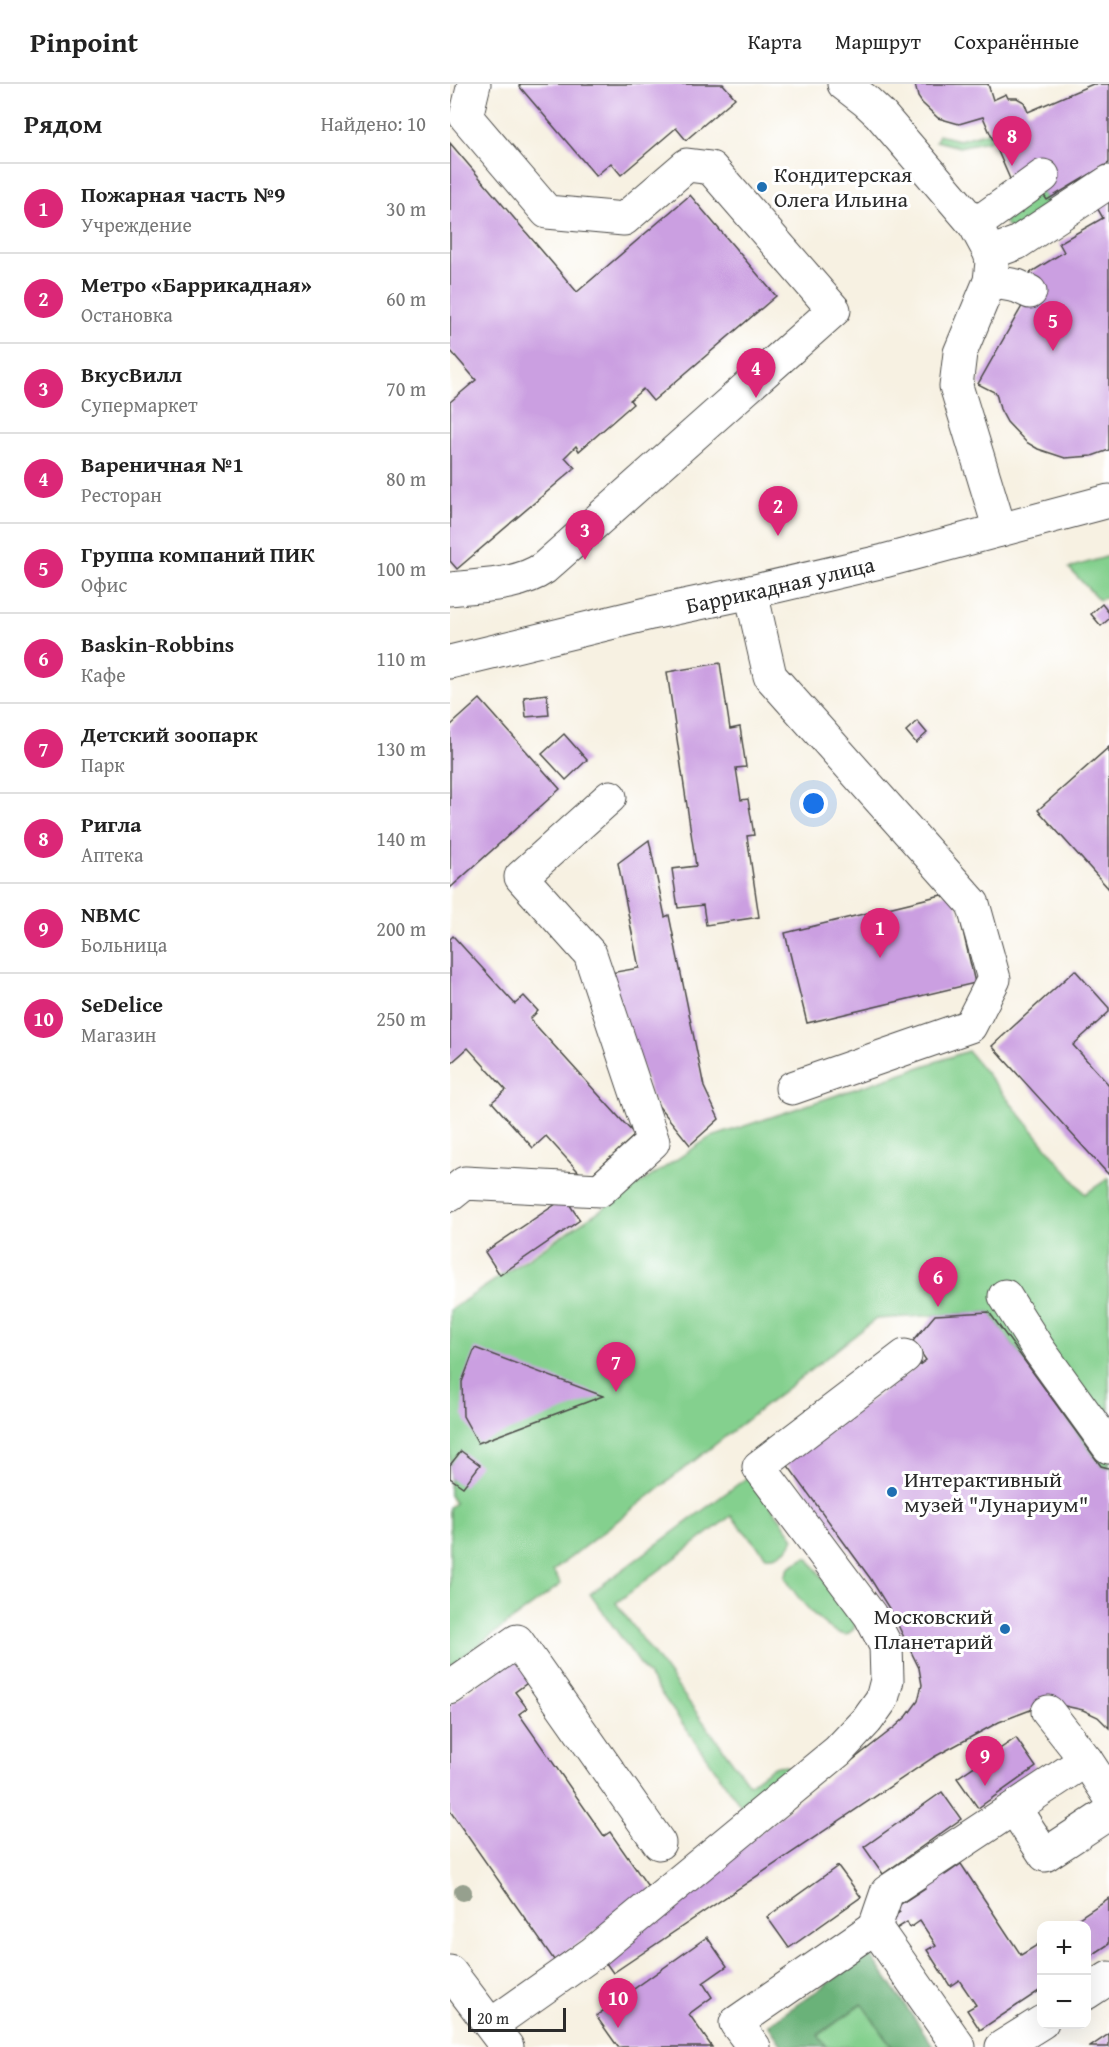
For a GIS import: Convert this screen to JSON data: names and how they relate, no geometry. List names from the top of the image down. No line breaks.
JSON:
{"streets":{"main road":["Баррикадная улица"]},"places":["Кондитерская Олега Ильина","Интерактивный музей \"Лунариум\"","Московский Планетарий"],"scale_bar":"20 m","page":{"header":"Pinpoint","nav":["Карта","Маршрут","Сохранённые"],"heading":["Рядом","Найдено: 10"],"pins":["8","5","4","2","3","1","6","7","9","10"],"list":[{"mark":"1","name":"Пожарная часть №9","note":"Учреждение","value":"30 m"},{"mark":"2","name":"Метро «Баррикадная»","note":"Остановка","value":"60 m"},{"mark":"3","name":"ВкусВилл","note":"Супермаркет","value":"70 m"},{"mark":"4","name":"Вареничная №1","note":"Ресторан","value":"80 m"},{"mark":"5","name":"Группа компаний ПИК","note":"Офис","value":"100 m"},{"mark":"6","name":"Baskin-Robbins","note":"Кафе","value":"110 m"},{"mark":"7","name":"Детский зоопарк","note":"Парк","value":"130 m"},{"mark":"8","name":"Ригла","note":"Аптека","value":"140 m"},{"mark":"9","name":"NBMC","note":"Больница","value":"200 m"},{"mark":"10","name":"SeDelice","note":"Магазин","value":"250 m"}],"map_buttons":["+","−"],"scale":"20 m"}}
